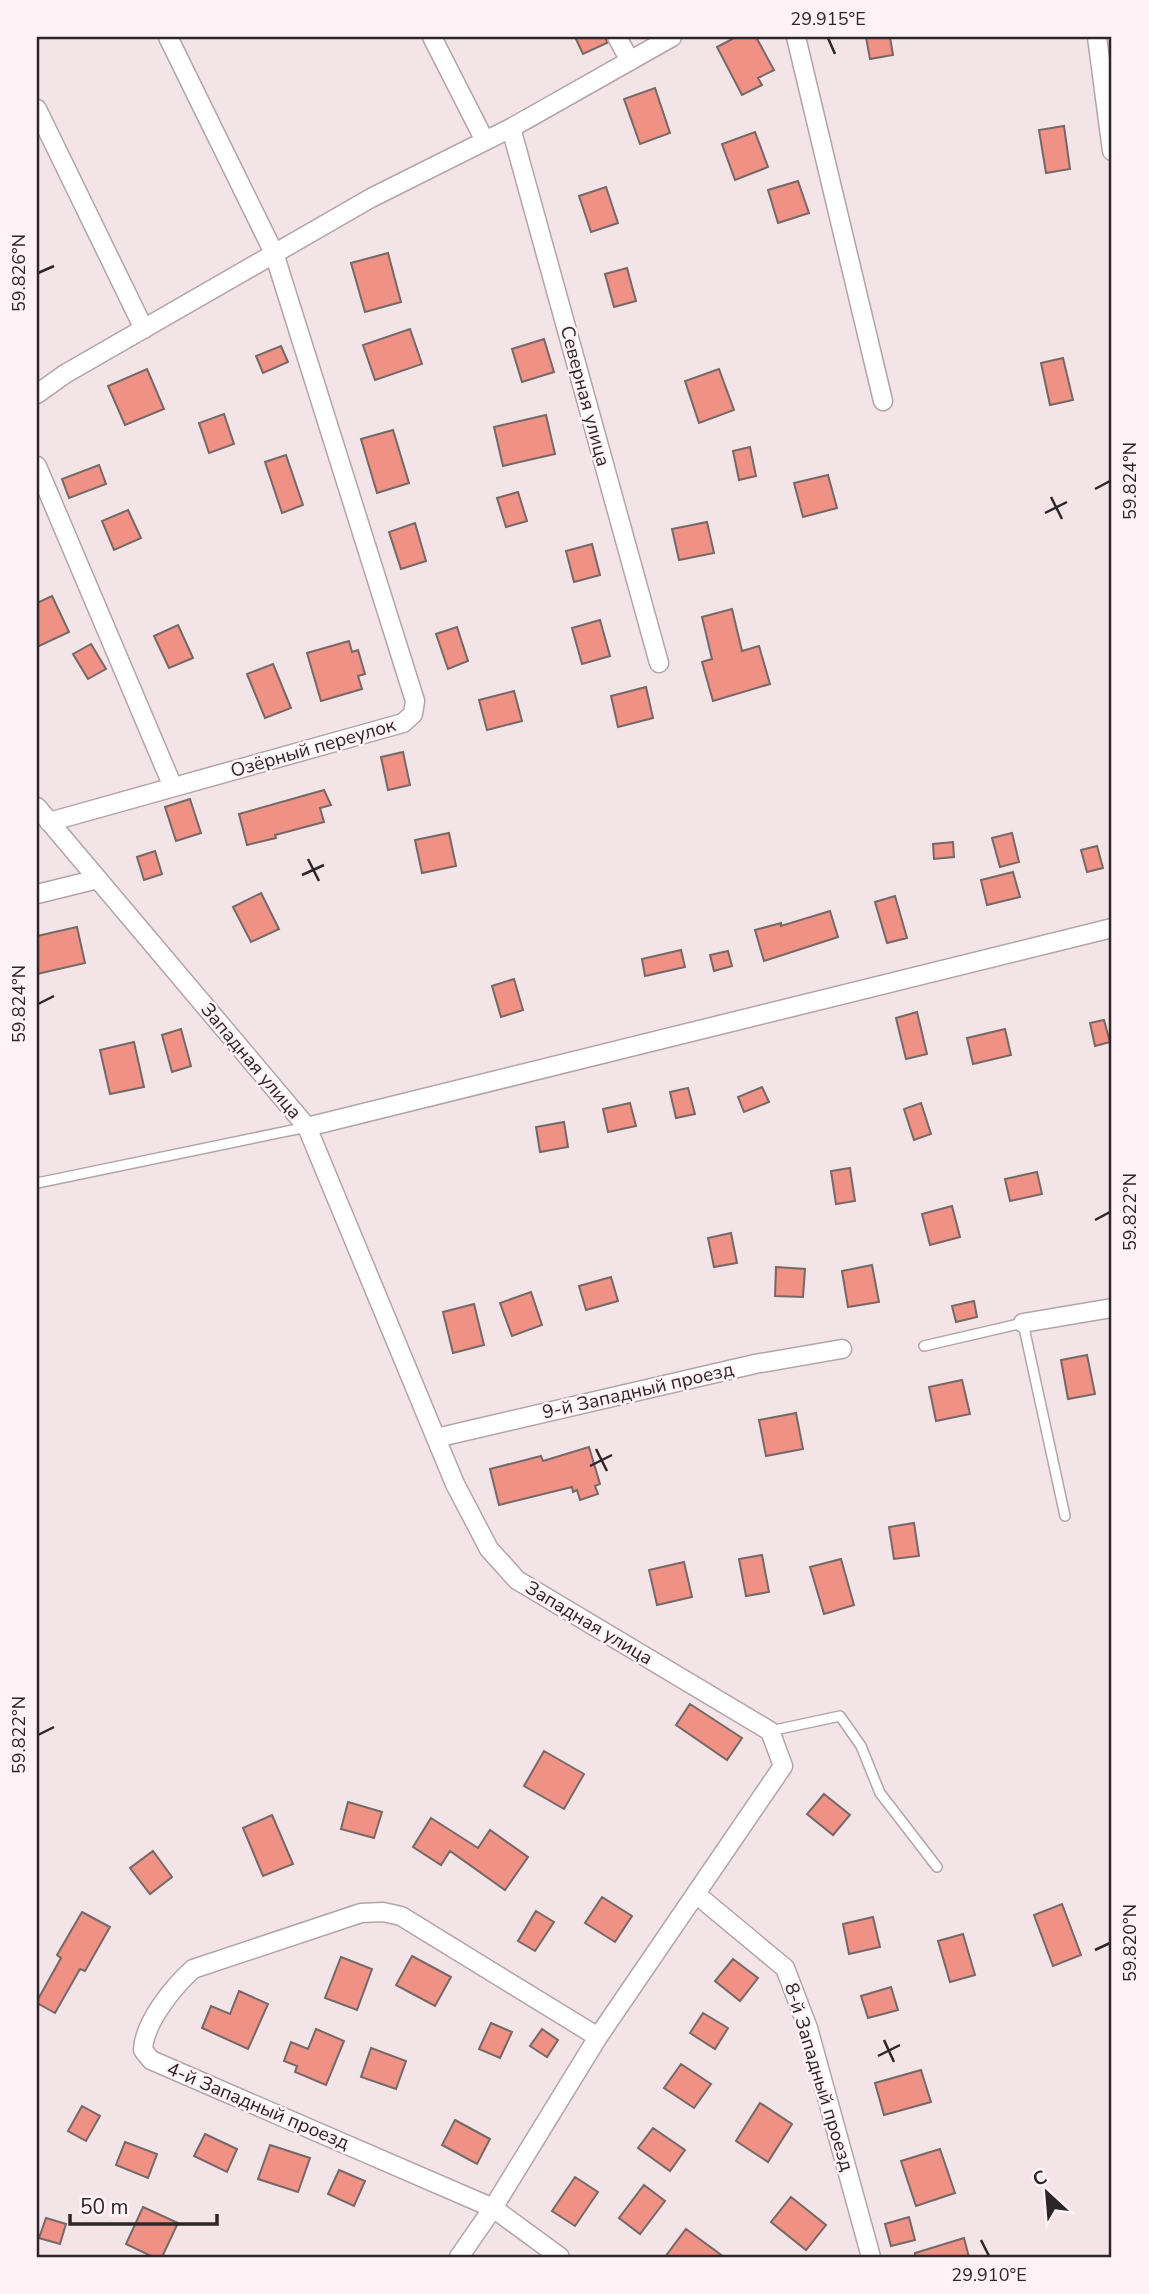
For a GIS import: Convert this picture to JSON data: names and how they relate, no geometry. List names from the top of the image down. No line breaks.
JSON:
{"streets":{"street":["Северная улица","Озёрный переулок","Западная улица","9-й Западный проезд","8-й Западный проезд","4-й Западный проезд"]},"crossings":[["Озёрный переулок","Западная улица"],["Западная улица","9-й Западный проезд"]],"scale_bar":"50 m","north":"top left","coordinates":["29.915°E","59.826°N","59.824°N","59.822°N","59.820°N","29.910°E"]}
